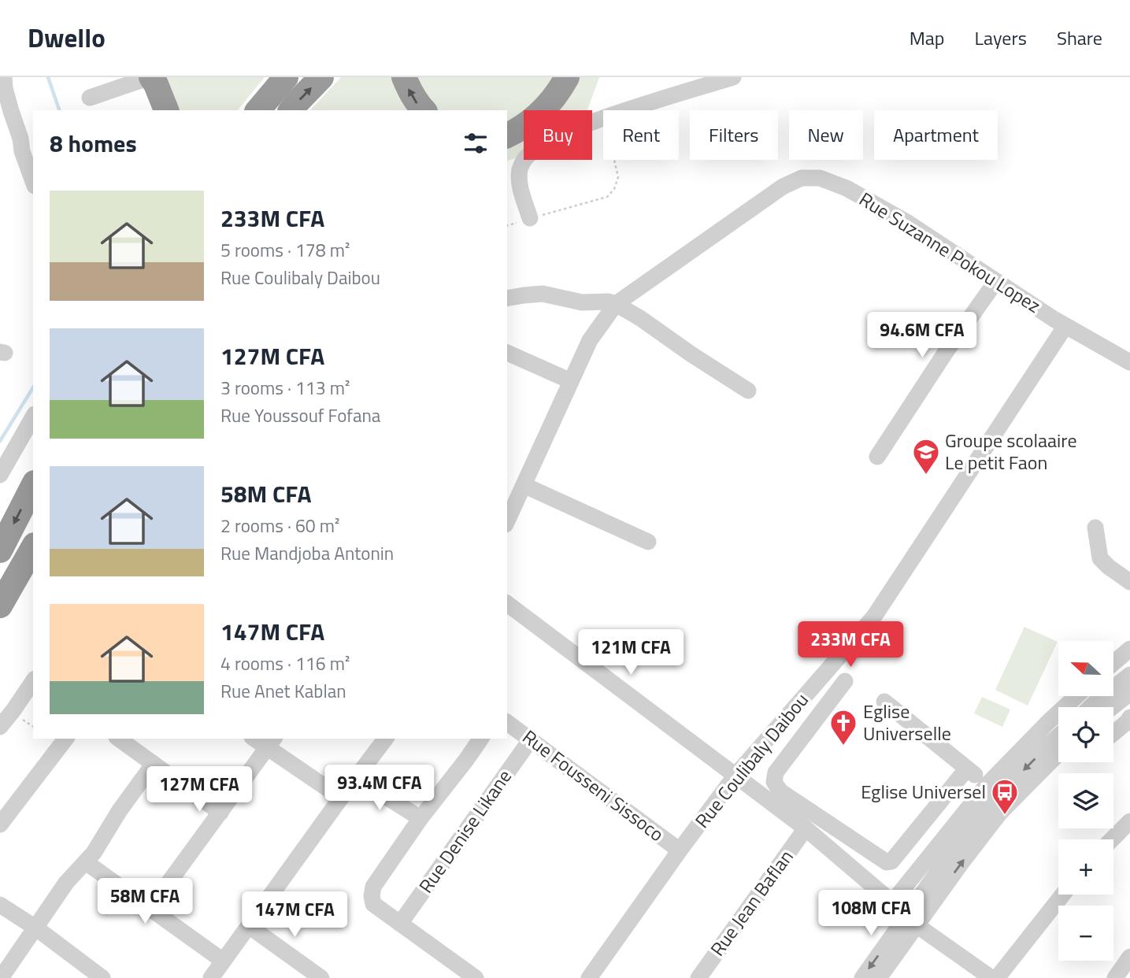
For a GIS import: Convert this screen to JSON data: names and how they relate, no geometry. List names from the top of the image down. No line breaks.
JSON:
{"streets":{"street":["Rue Suzanne Pokou Lopez","Rue Coulibaly Daibou","Rue Fousseni Sissoco","Rue Denise Likane","Rue Jean Baflan"]},"crossings":[["Rue Suzanne Pokou Lopez","Rue Coulibaly Daibou"],["Rue Coulibaly Daibou","Rue Fousseni Sissoco"],["Rue Fousseni Sissoco","Rue Denise Likane"]],"places":{"school or university":["Groupe scolaaire Le petit Faon"],"church":["Eglise Universelle"],"bus stop":["Eglise Universel"]},"north":"left","page":{"header":"Dwello","nav":["Map","Layers","Share"],"chip":["Buy","Rent","Filters","New","Apartment"],"heading":"8 homes","list":[{"name":"233M CFA","note":"5 rooms · 178 m² · Rue Coulibaly Daibou"},{"name":"127M CFA","note":"3 rooms · 113 m² · Rue Youssouf Fofana"},{"name":"58M CFA","note":"2 rooms · 60 m² · Rue Mandjoba Antonin"},{"name":"147M CFA","note":"4 rooms · 116 m² · Rue Anet Kablan"}],"price":["94.6M CFA","233M CFA","121M CFA","93.4M CFA","127M CFA","58M CFA","108M CFA","147M CFA"],"map_buttons":["+","−"]}}
